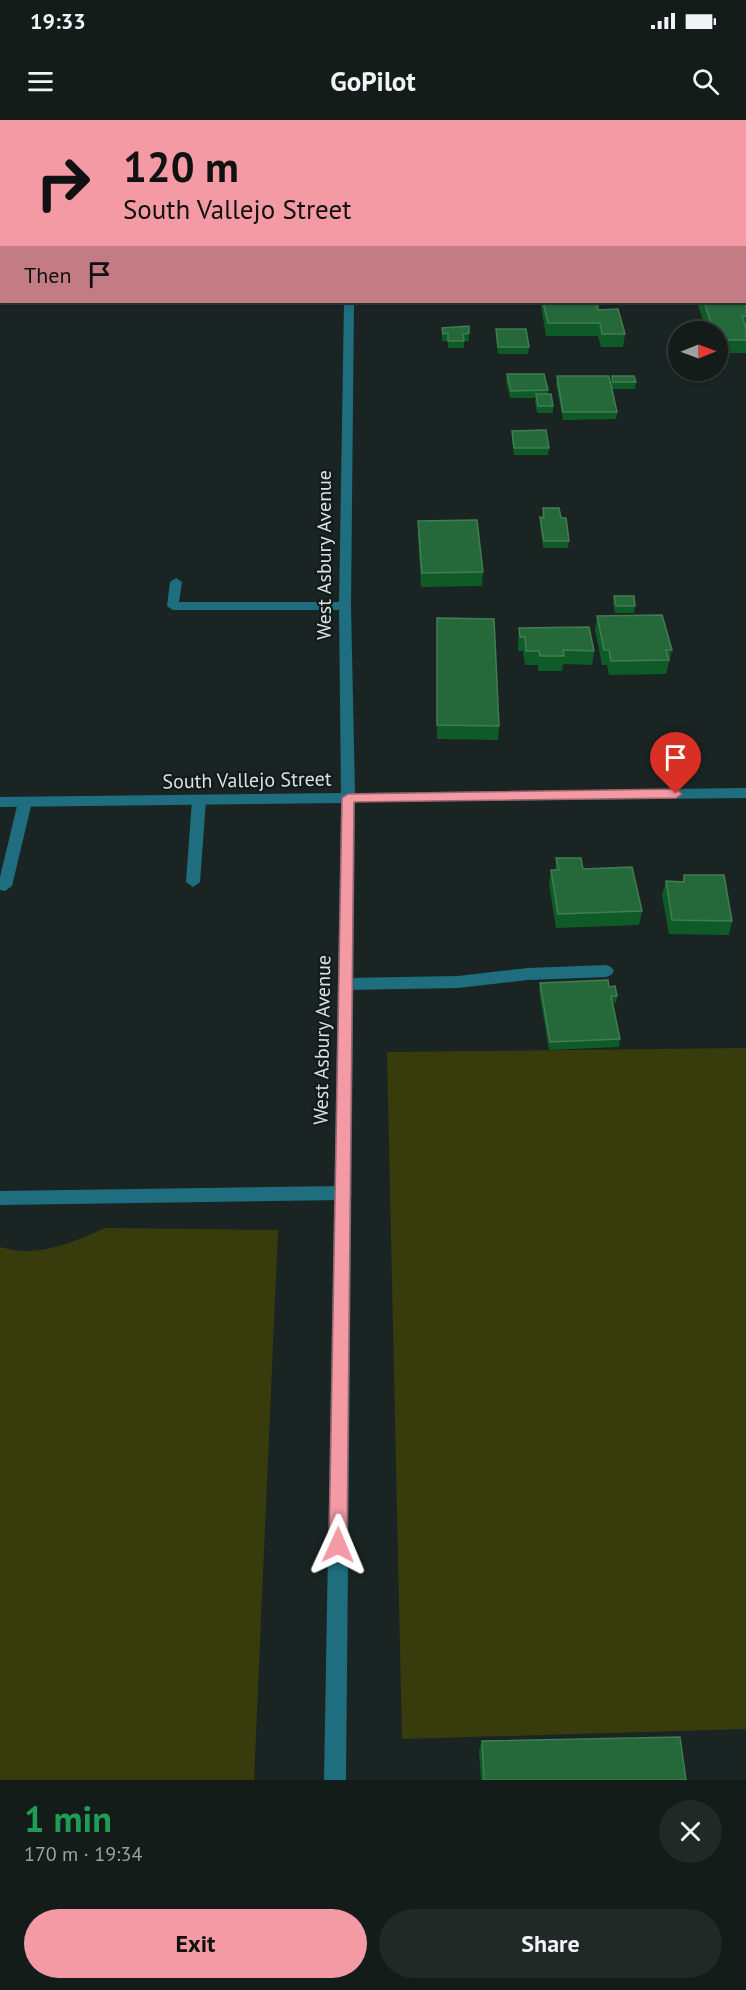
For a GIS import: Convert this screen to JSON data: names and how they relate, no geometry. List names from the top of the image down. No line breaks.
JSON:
{"streets":{"street":["West Asbury Avenue","South Vallejo Street"]},"crossings":[["West Asbury Avenue","South Vallejo Street"]],"north":"right","page":{"status":"19:33","header":"GoPilot","turn":["120 m","South Vallejo Street"],"then":"Then","heading":["1 min","170 m · 19:34"],"buttons":["Exit","Share"]}}
